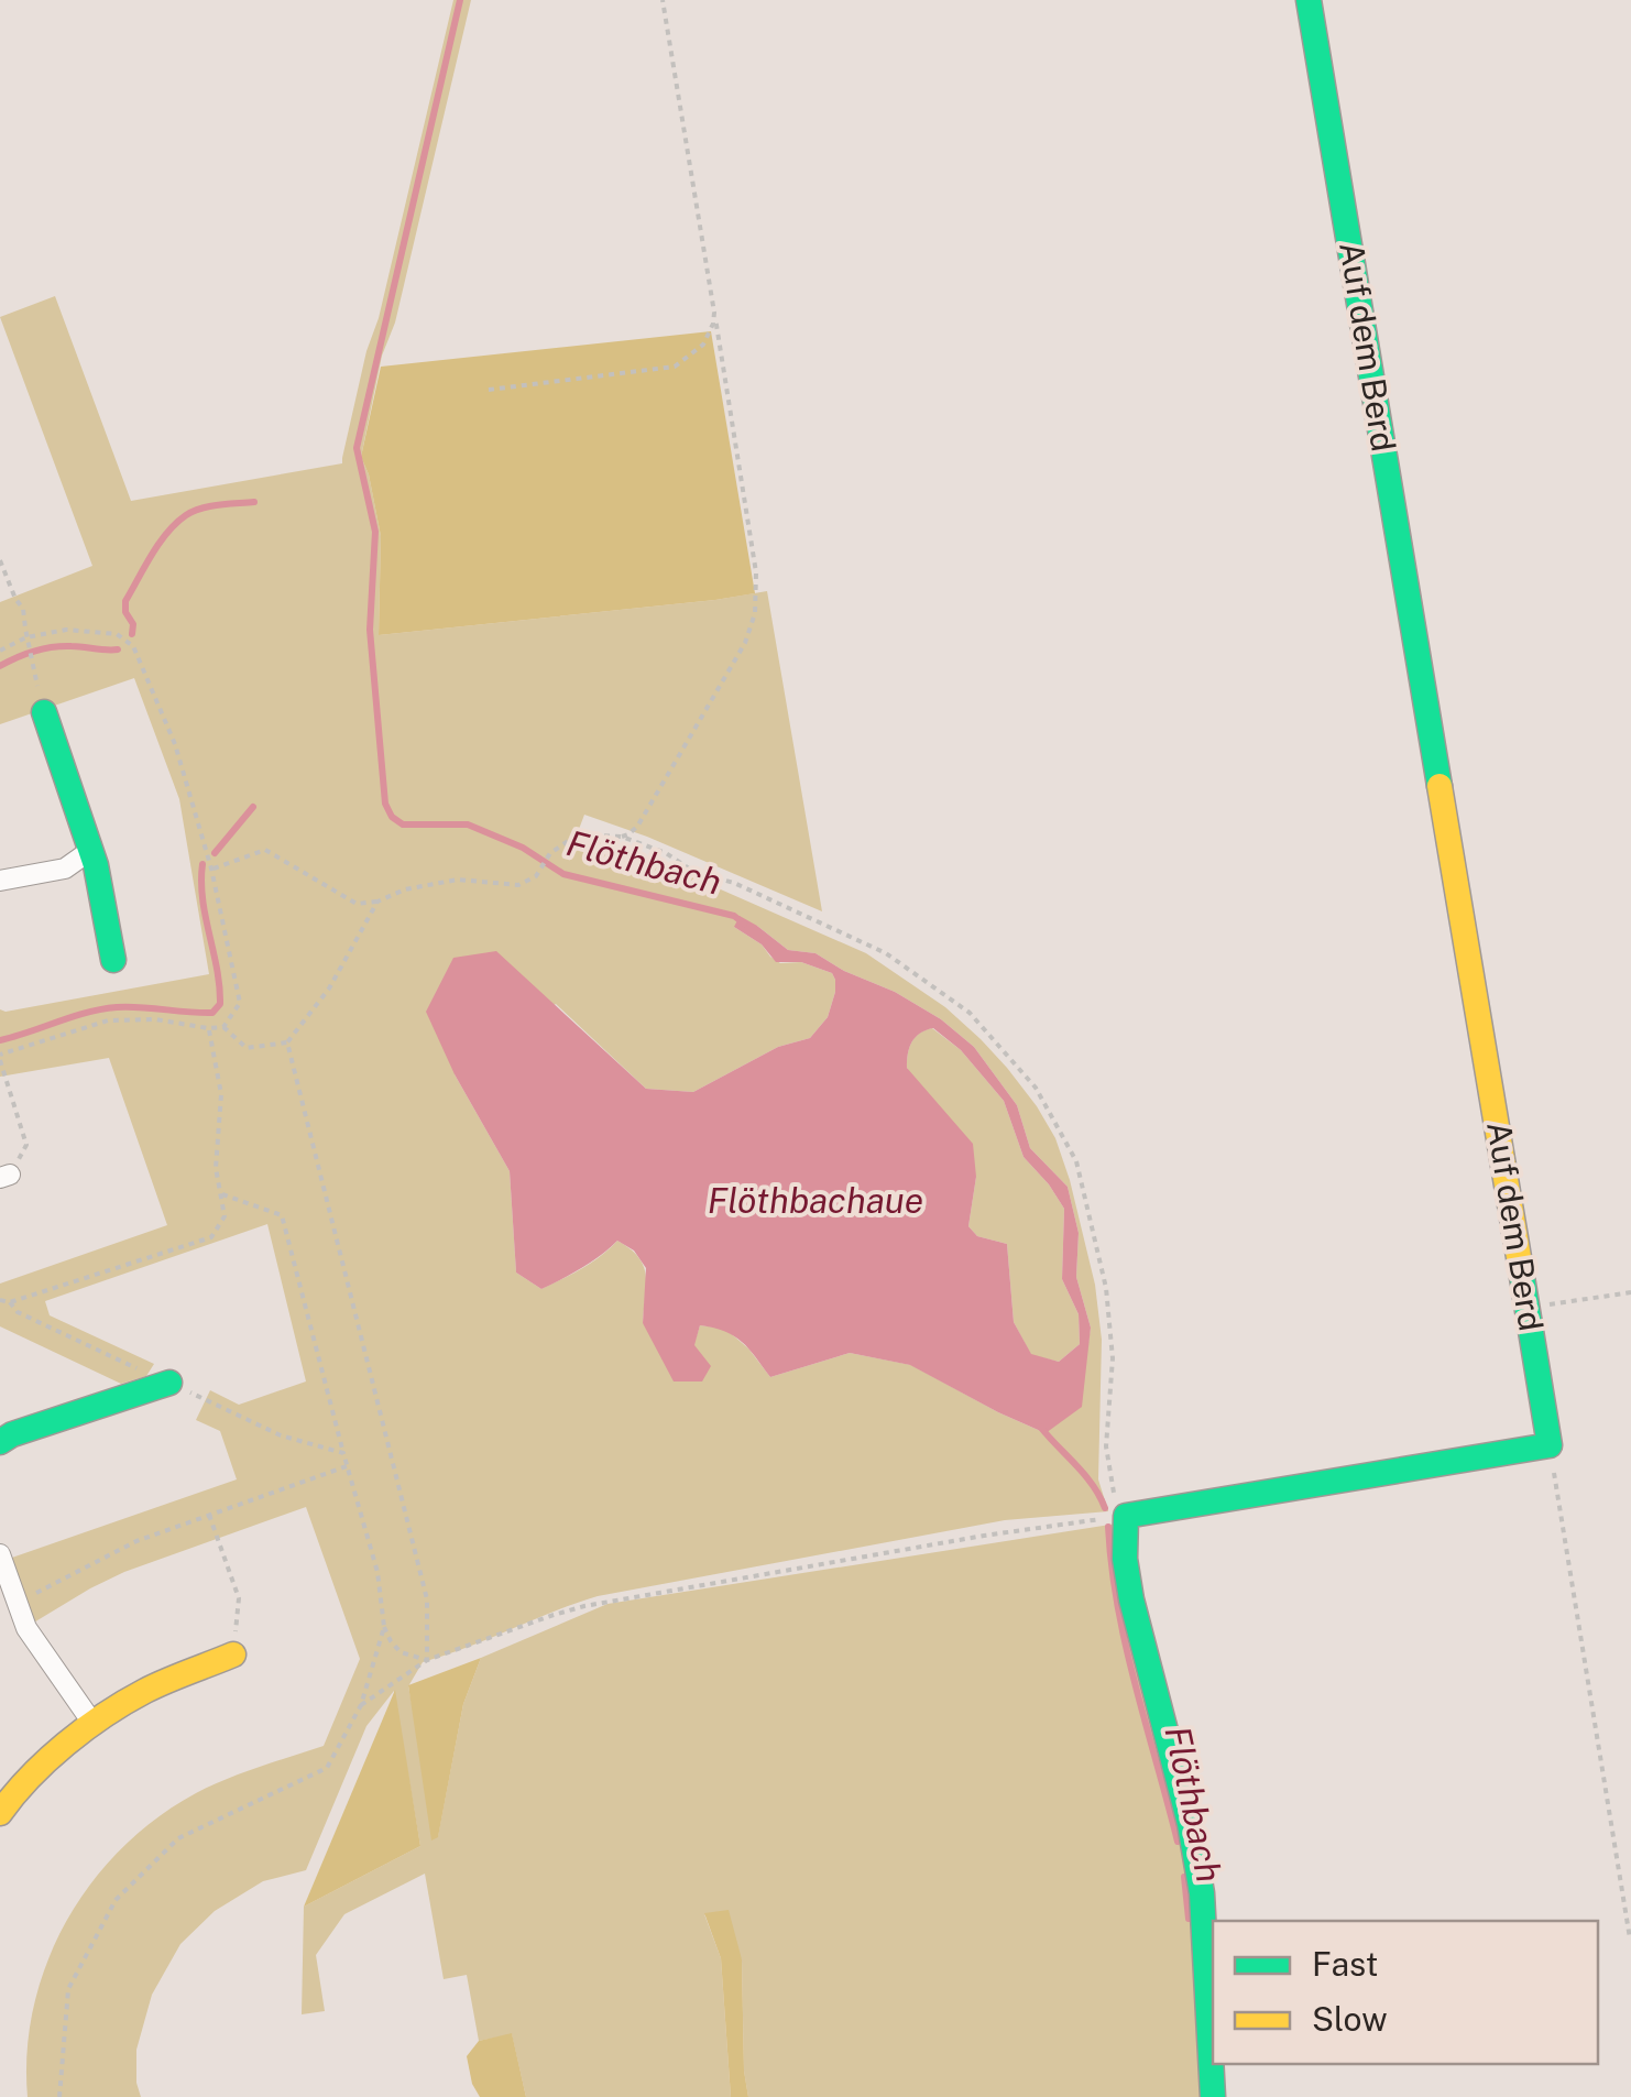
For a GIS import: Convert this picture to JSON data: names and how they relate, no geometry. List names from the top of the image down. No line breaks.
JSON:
{"streets":{"street":["Auf dem Berd"]},"water":["Flöthbach","Flöthbachaue"],"legend":["Fast","Slow"]}
